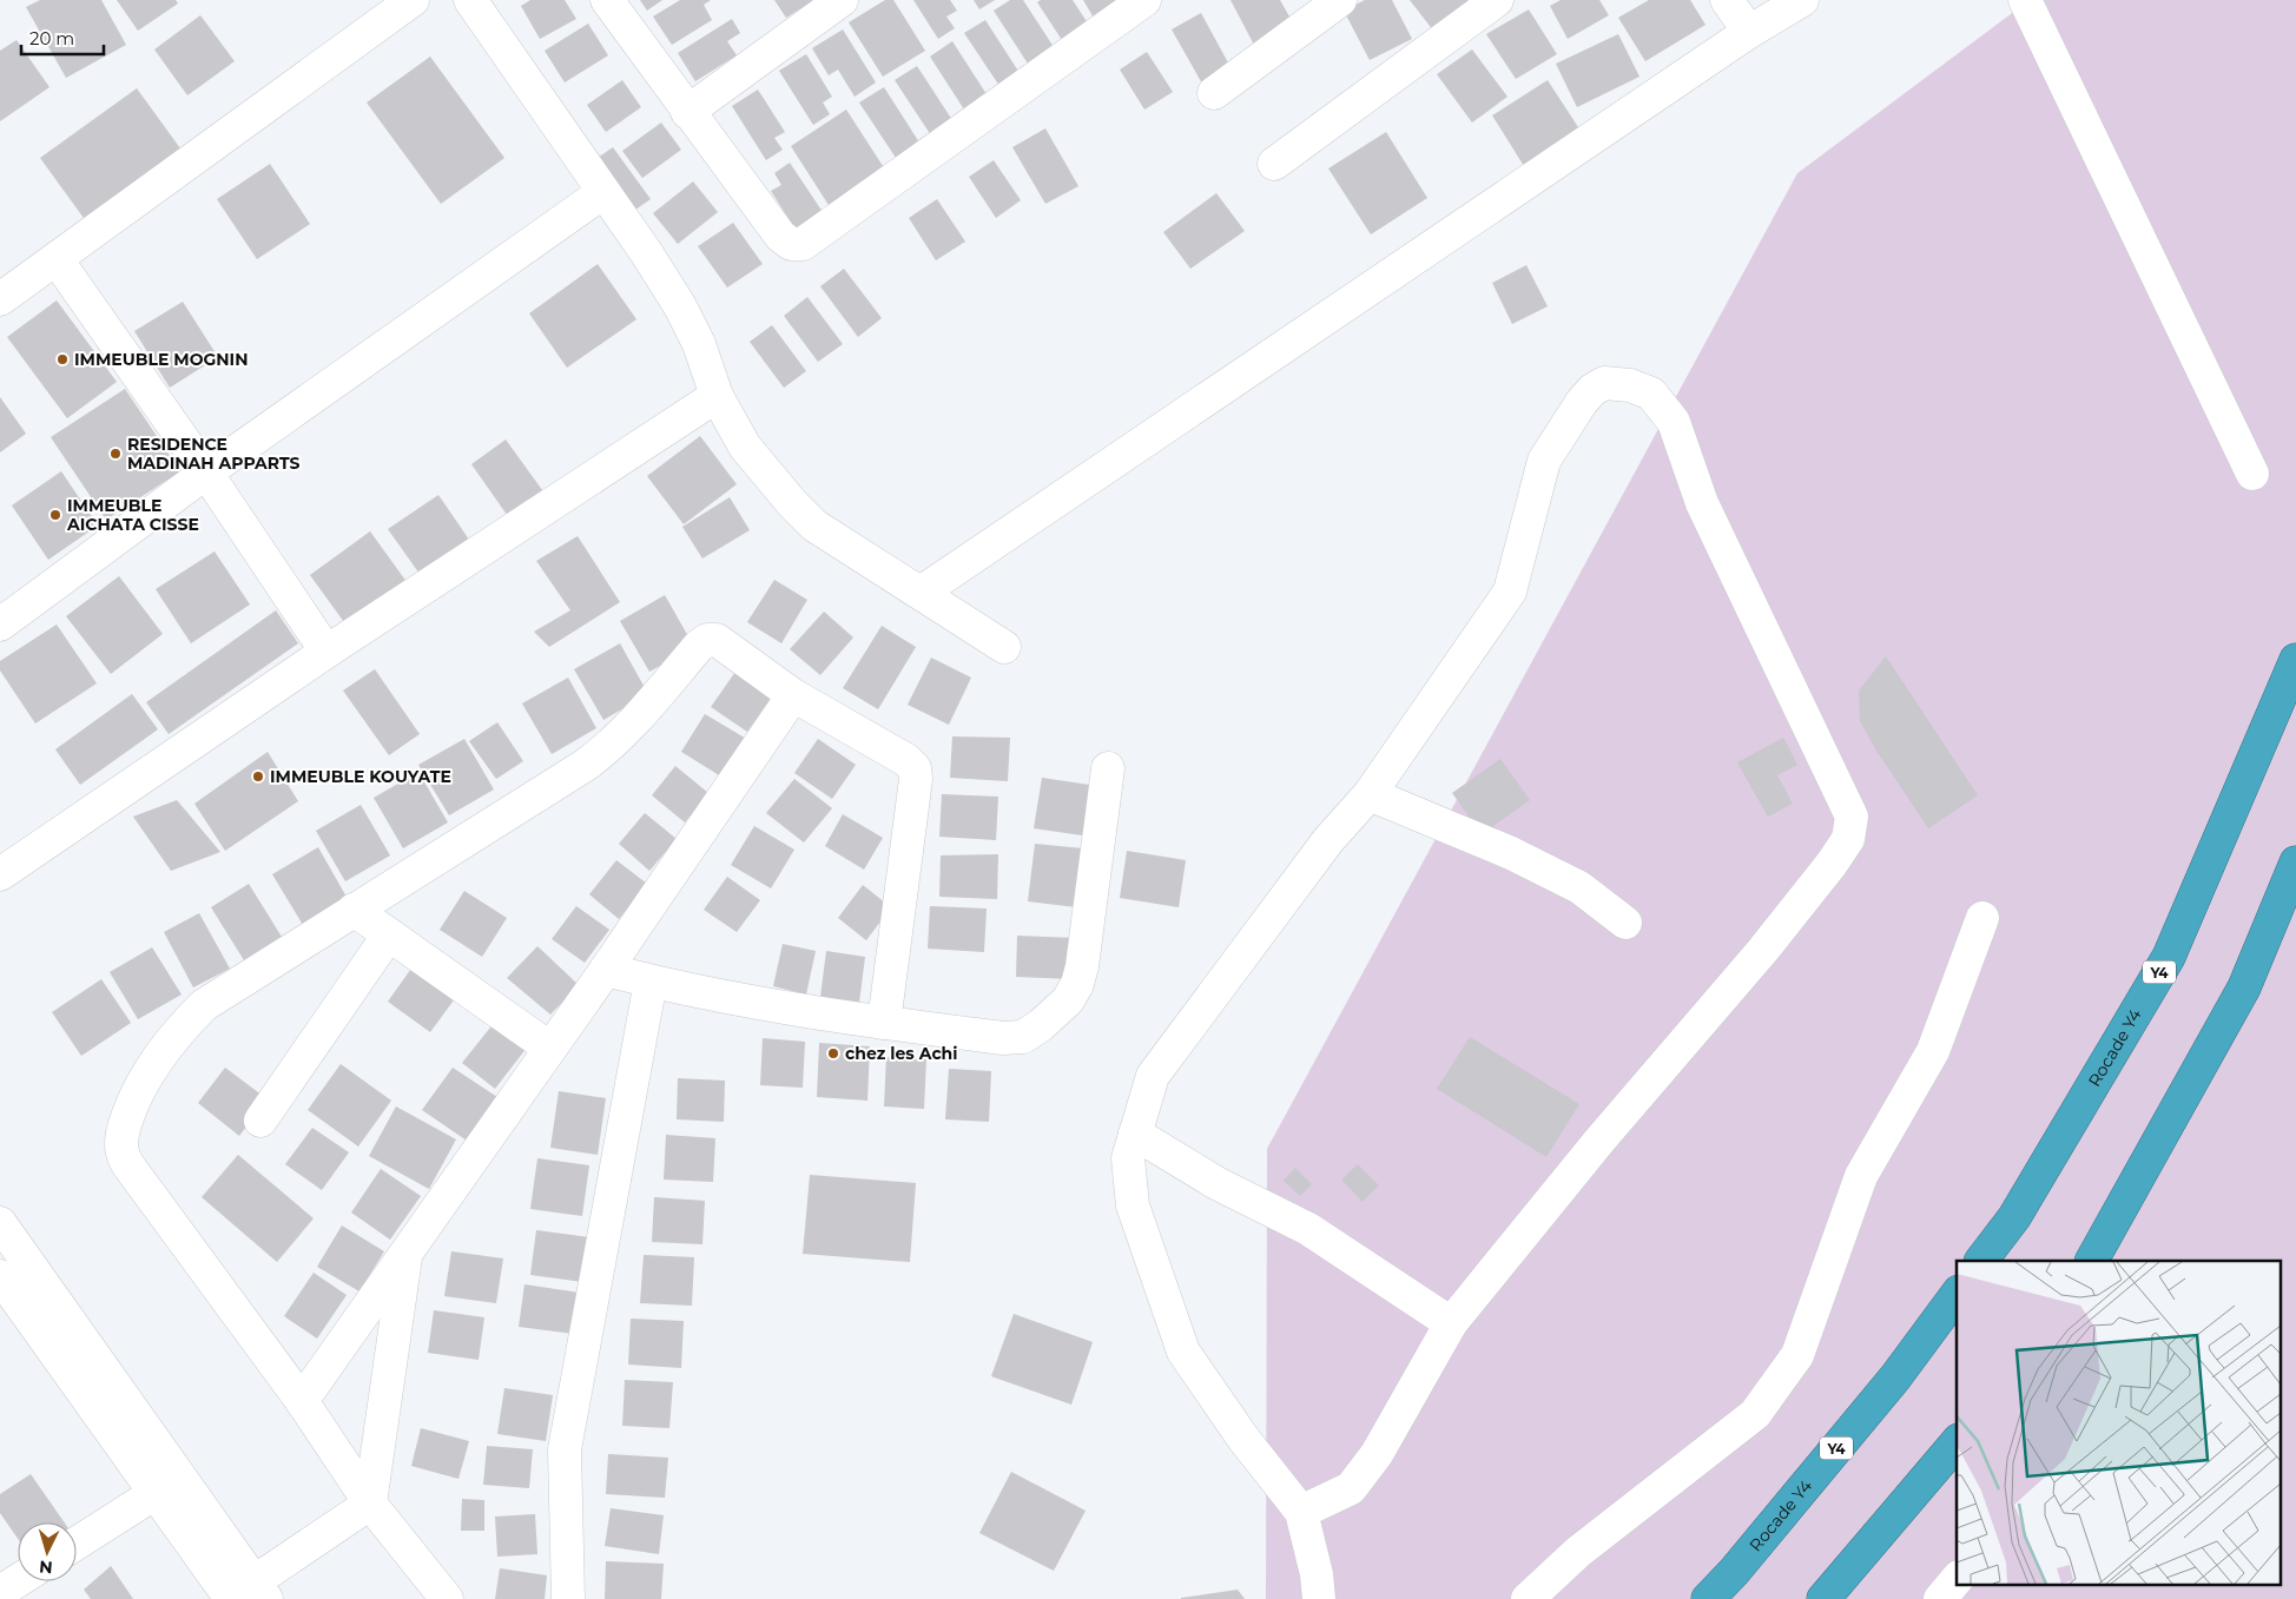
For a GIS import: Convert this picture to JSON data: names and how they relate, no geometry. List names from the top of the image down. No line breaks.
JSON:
{"streets":{"highway":["Y4","Rocade Y4"]},"places":["IMMEUBLE MOGNIN","RESIDENCE MADINAH APPARTS","IMMEUBLE AICHATA CISSE","IMMEUBLE KOUYATE","chez les Achi"],"scale_bar":"20 m","north":"bottom"}
